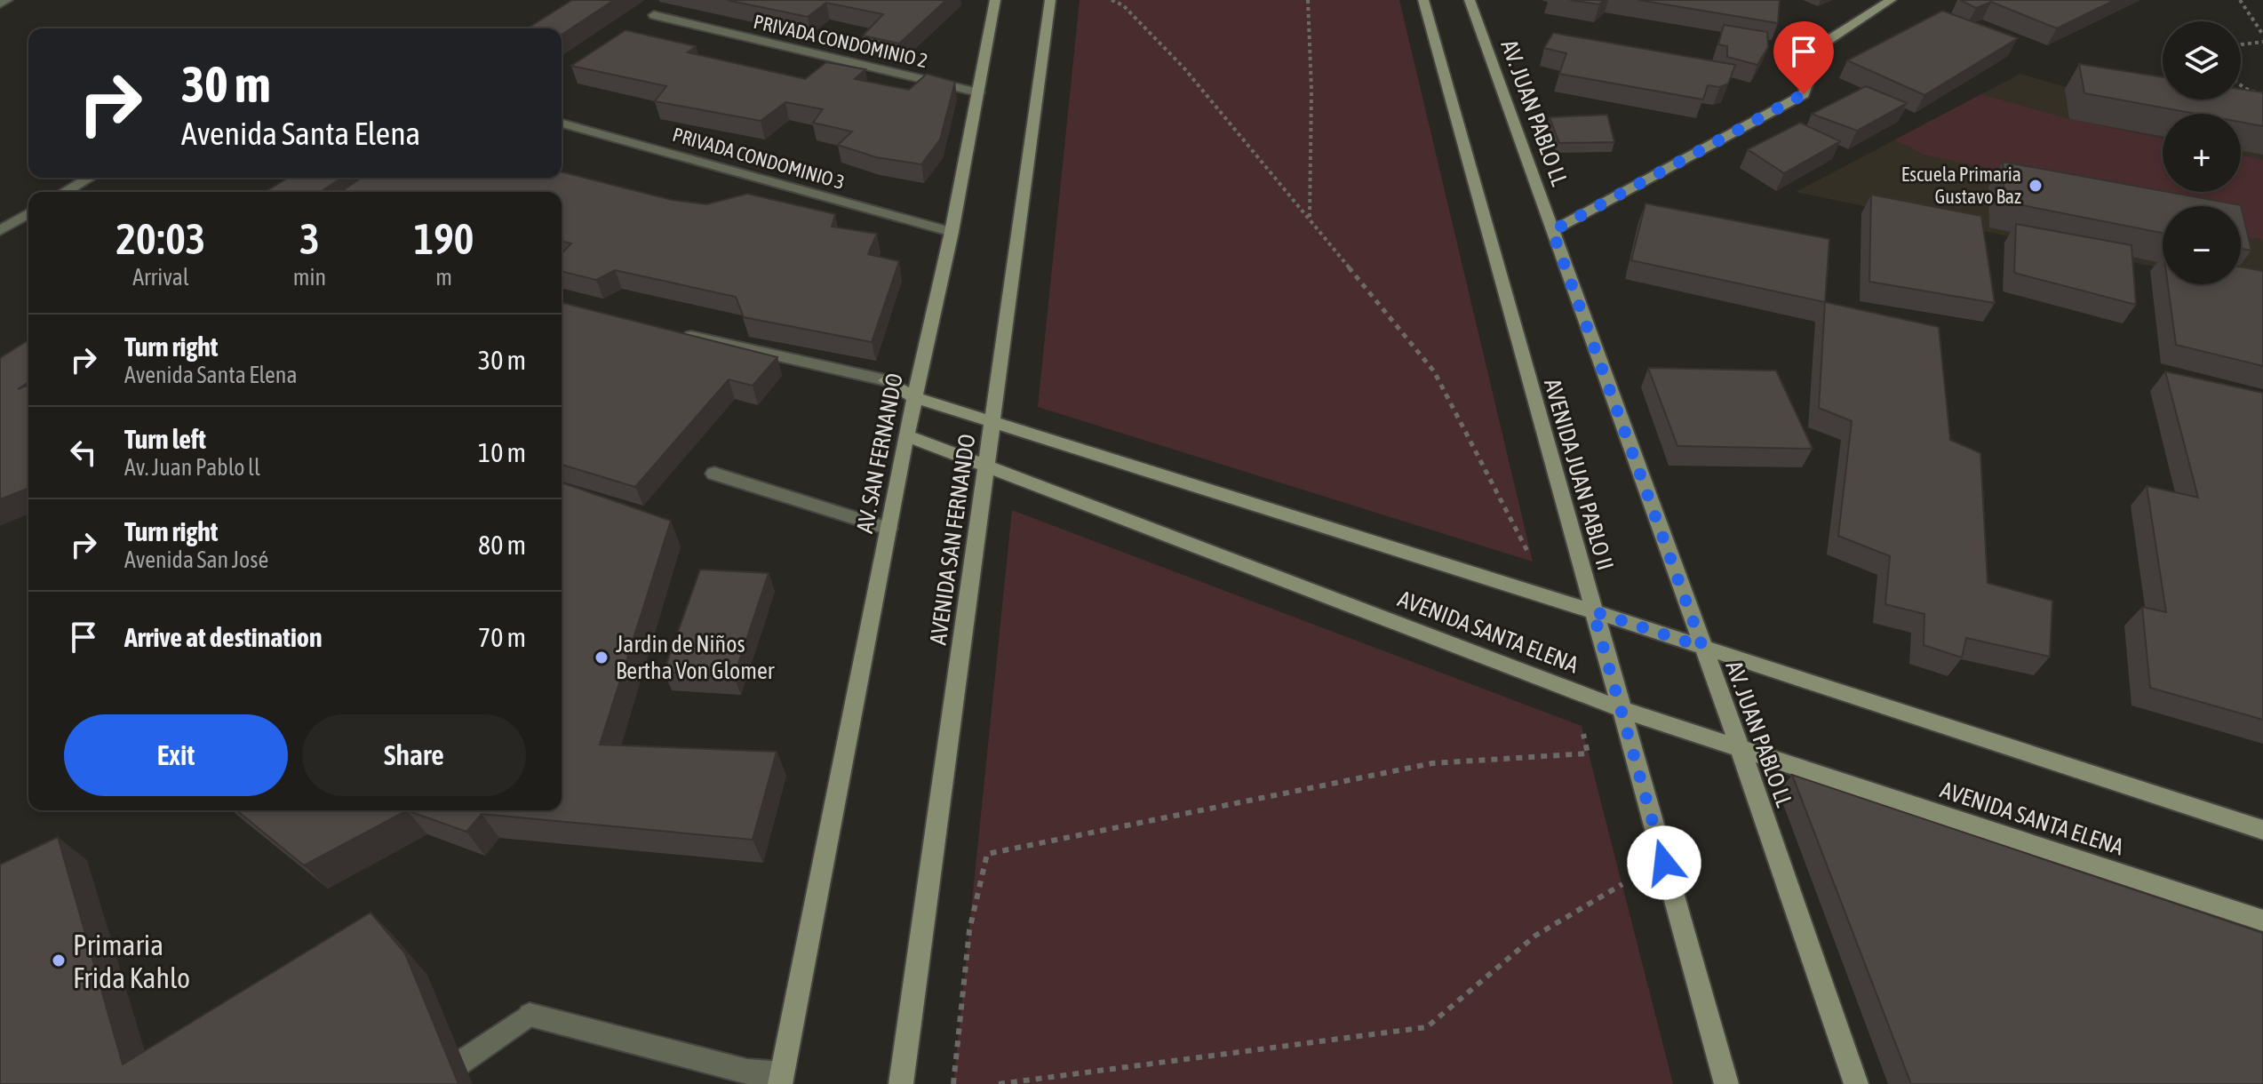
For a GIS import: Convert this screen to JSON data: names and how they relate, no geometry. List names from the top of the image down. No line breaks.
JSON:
{"streets":{"street":["PRIVADA CONDOMINIO 2","AV. JUAN PABLO LL","PRIVADA CONDOMINIO 3","AV. SAN FERNANDO","AVENIDA JUAN PABLO II","AVENIDA SAN FERNANDO","AVENIDA SANTA ELENA"]},"crossings":[["PRIVADA CONDOMINIO 2","AV. SAN FERNANDO"],["AV. JUAN PABLO LL","AVENIDA SANTA ELENA"],["PRIVADA CONDOMINIO 3","AV. SAN FERNANDO"],["AV. SAN FERNANDO","AVENIDA SANTA ELENA"],["AVENIDA JUAN PABLO II","AVENIDA SANTA ELENA"],["AVENIDA SAN FERNANDO","AVENIDA SANTA ELENA"]],"places":["Escuela Primaria Gustavo Baz","Jardin de Niños Bertha Von Glomer","Primaria Frida Kahlo"],"page":{"map_buttons":["+","−"],"turn":["30 m","Avenida Santa Elena"],"eta":["20:03","Arrival","3","min","190","m"],"list":[{"name":"Turn right","note":"Avenida Santa Elena","value":"30 m"},{"name":"Turn left","note":"Av. Juan Pablo ll","value":"10 m"},{"name":"Turn right","note":"Avenida San José","value":"80 m"},{"name":"Arrive at destination","value":"70 m"}],"buttons":["Exit","Share"]}}
